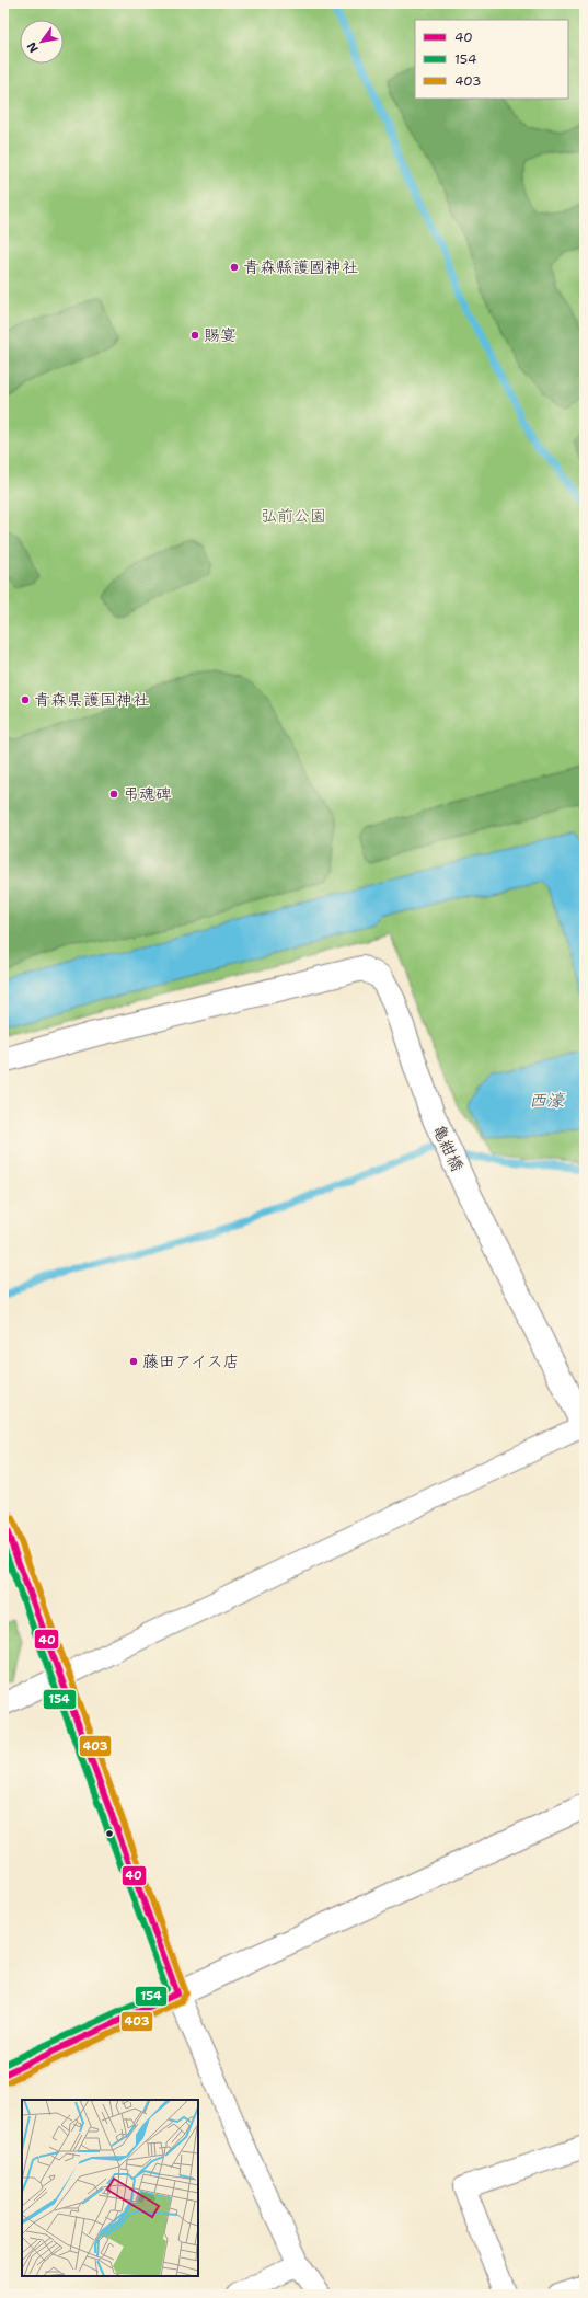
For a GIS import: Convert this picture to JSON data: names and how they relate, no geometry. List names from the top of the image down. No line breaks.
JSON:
{"streets":{"street":["亀紺橋"]},"water":["西濠"],"parks":["弘前公園"],"places":["青森縣護國神社","賜宴","青森県護国神社","弔魂碑","藤田アイス店"],"lines":["transit line 403","transit line 40","transit line 154"],"legend":["40","154","403"],"north":"bottom left"}
